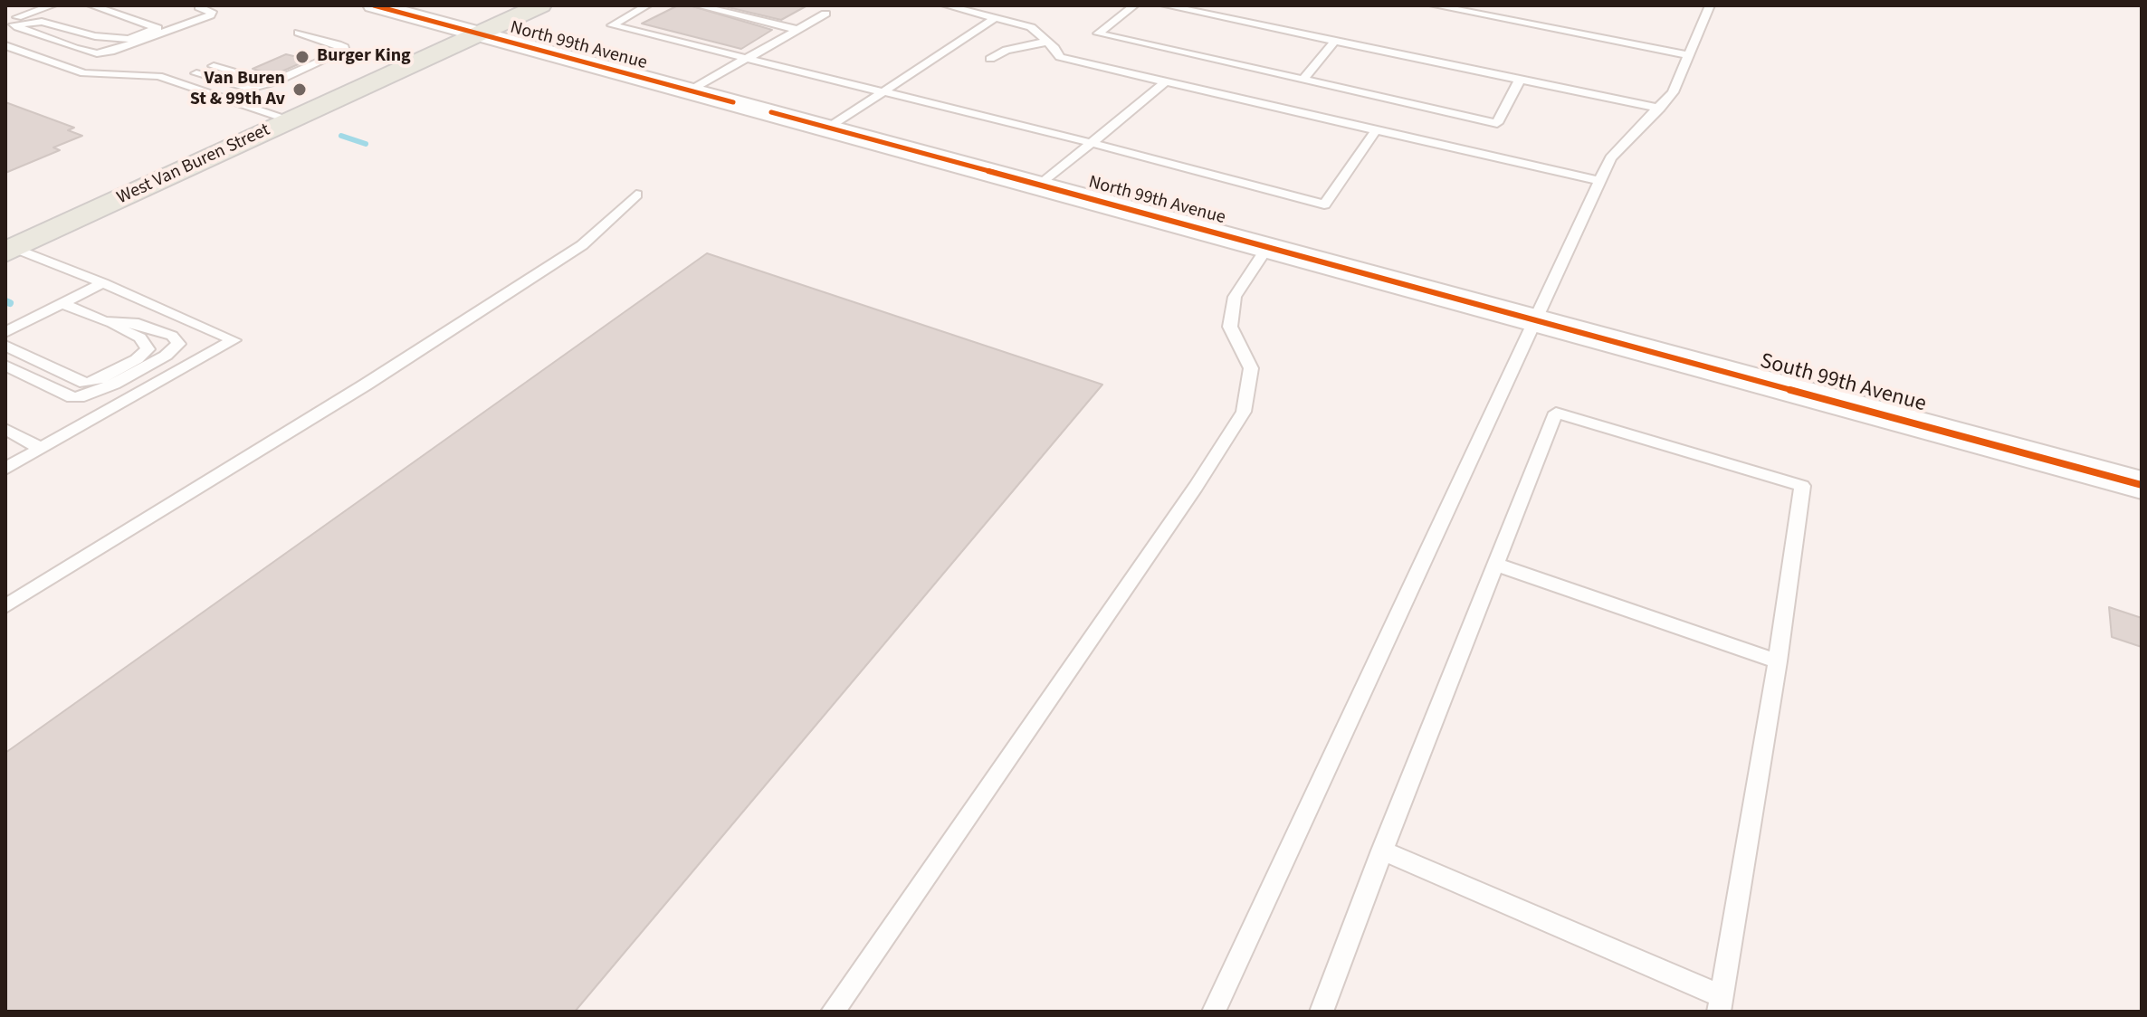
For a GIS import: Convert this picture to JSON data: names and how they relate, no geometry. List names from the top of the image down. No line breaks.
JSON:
{"streets":{"main road":["North 99th Avenue","West Van Buren Street","South 99th Avenue"]},"crossings":[["North 99th Avenue","West Van Buren Street"],["North 99th Avenue","South 99th Avenue"]],"places":["Burger King","Van Buren St & 99th Av"]}
